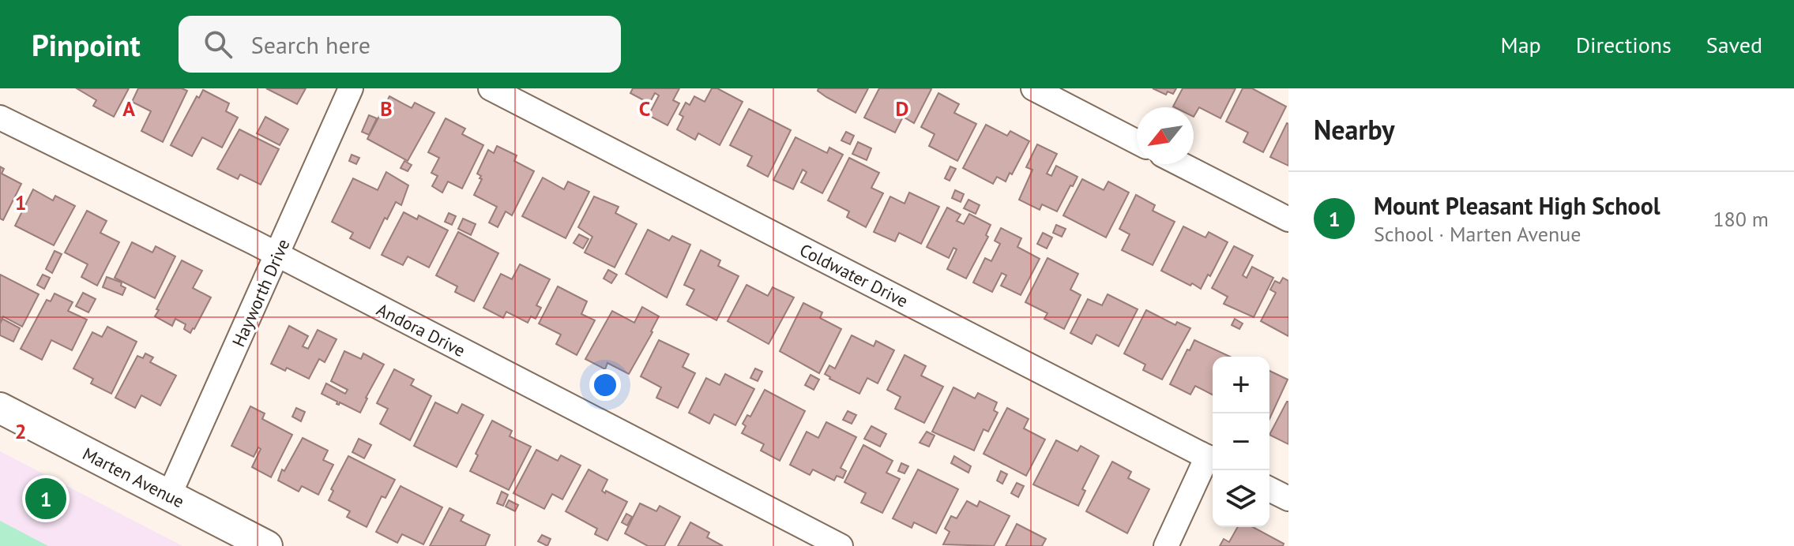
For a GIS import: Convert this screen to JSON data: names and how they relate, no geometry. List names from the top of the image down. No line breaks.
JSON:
{"streets":{"street":["Coldwater Drive","Hayworth Drive","Andora Drive","Marten Avenue"]},"crossings":[["Hayworth Drive","Andora Drive"],["Hayworth Drive","Marten Avenue"]],"north":"bottom left","page":{"header":"Pinpoint","search":"Search here","nav":["Map","Directions","Saved"],"heading":"Nearby","list":[{"mark":"1","name":"Mount Pleasant High School","note":"School · Marten Avenue","value":"180 m"}],"map_buttons":["+","−"],"pins":"1"},"grid":{"columns":["A","B","C","D"],"rows":["1","2"]}}
